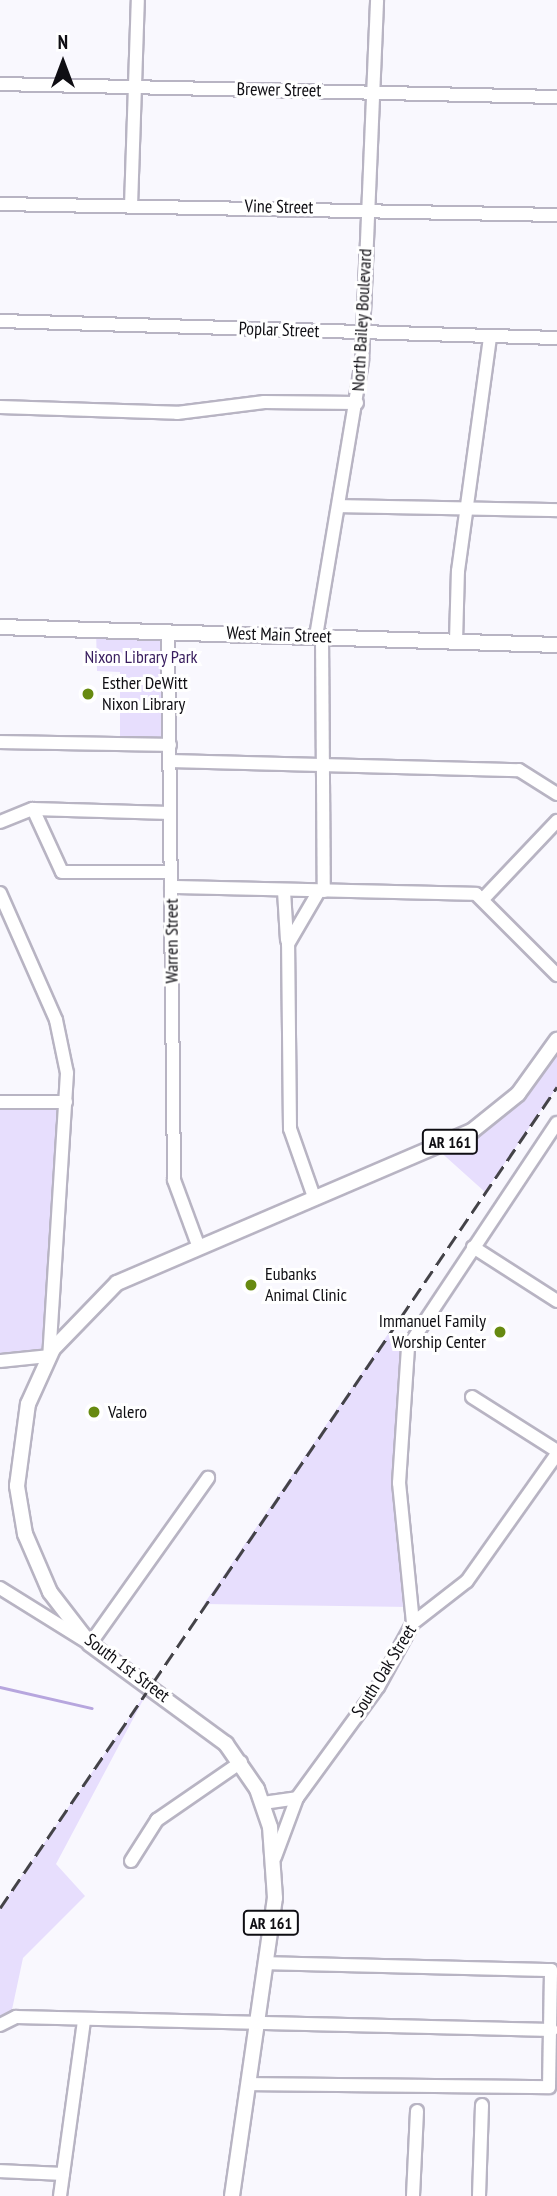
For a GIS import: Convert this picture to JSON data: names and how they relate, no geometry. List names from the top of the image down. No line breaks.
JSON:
{"streets":{"main road":["West Main Street","AR 161","South 1st Street"],"street":["Brewer Street","Vine Street","North Bailey Boulevard","Poplar Street","Warren Street","South Oak Street"]},"crossings":[["Brewer Street","North Bailey Boulevard"],["Vine Street","North Bailey Boulevard"],["North Bailey Boulevard","Poplar Street"],["North Bailey Boulevard","West Main Street"],["West Main Street","Warren Street"],["Warren Street","South 1st Street"],["South 1st Street","South Oak Street"]],"parks":["Nixon Library Park"],"places":["Esther DeWitt Nixon Library","Eubanks Animal Clinic","Immanuel Family Worship Center","Valero"],"north":"top"}
